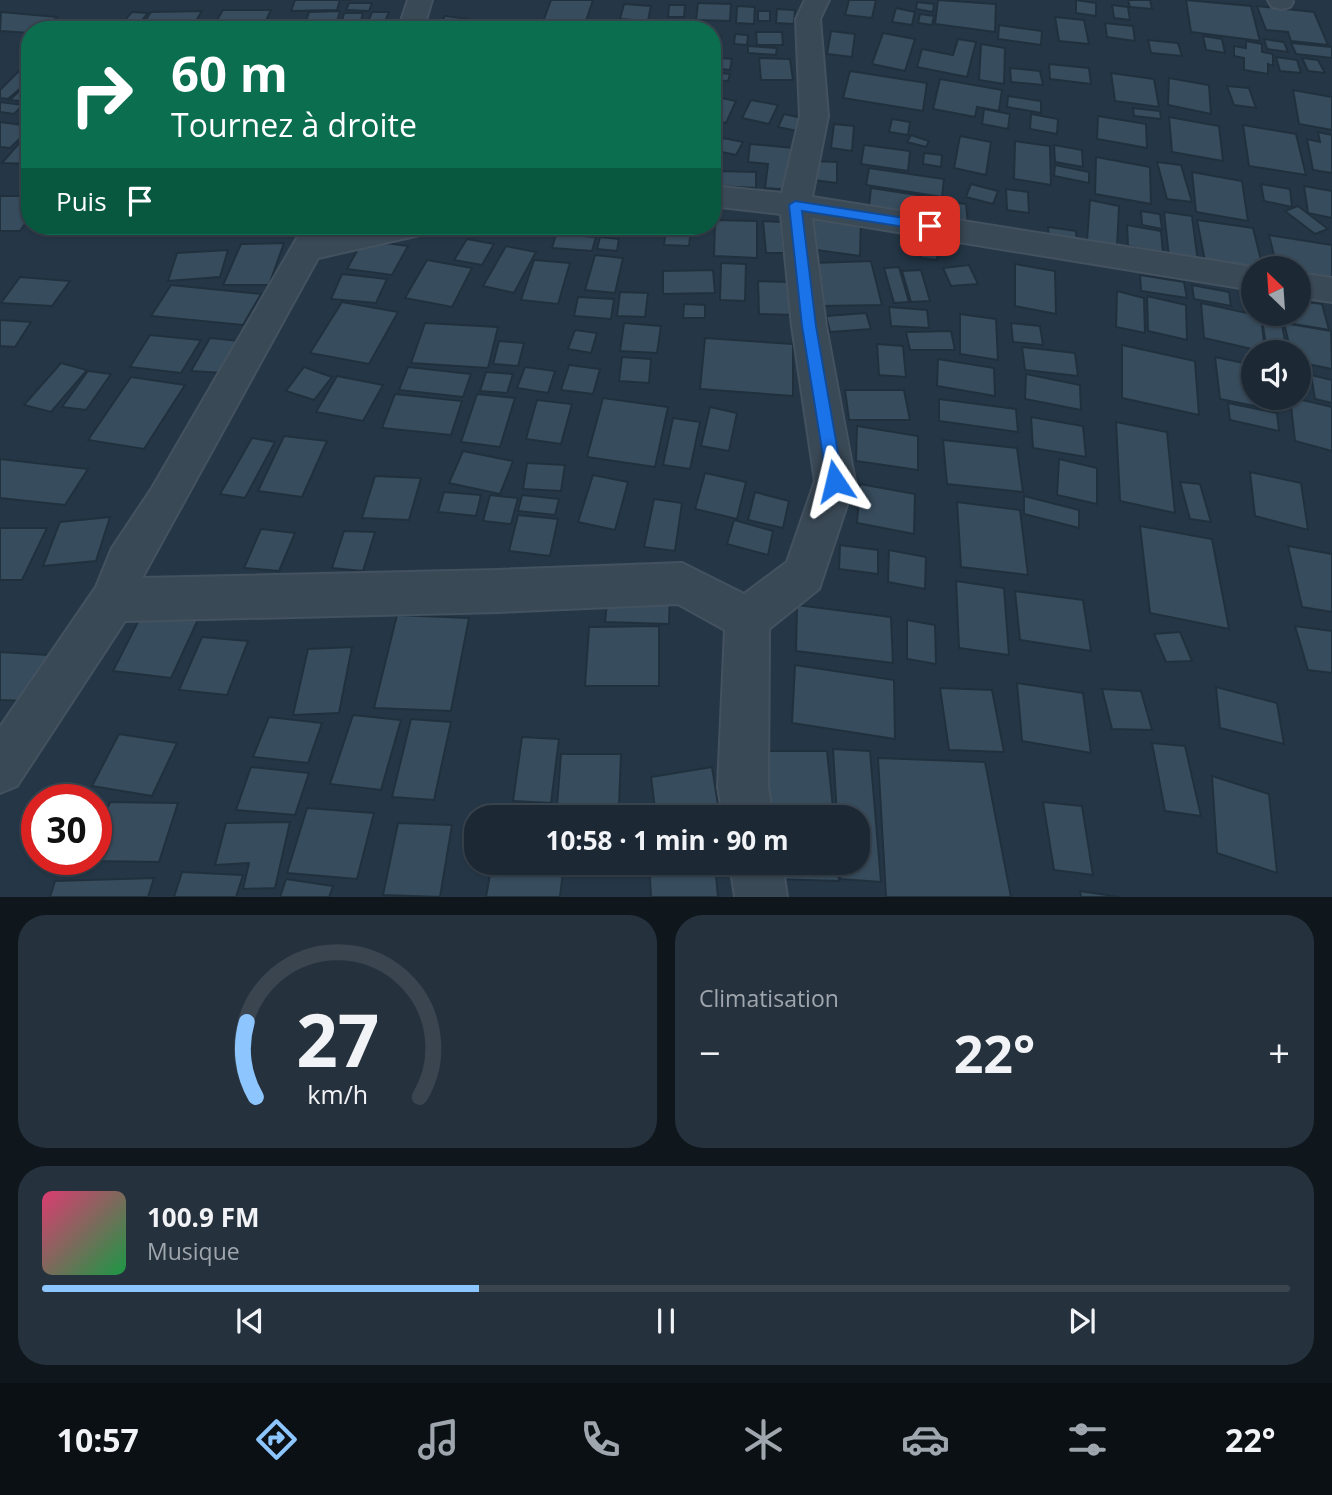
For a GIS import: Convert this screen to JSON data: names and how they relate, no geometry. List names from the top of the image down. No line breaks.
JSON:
{"north":"top left","page":{"turn":["60 m","Tournez à droite"],"then":"Puis","limit":"30","trip":"10:58 · 1 min · 90 m","tile":"Climatisation","heat":["−","22°","+"],"song":["100.9 FM","Musique"],"tabs":["10:57","22°"],"gauge":["27","km/h"]}}
